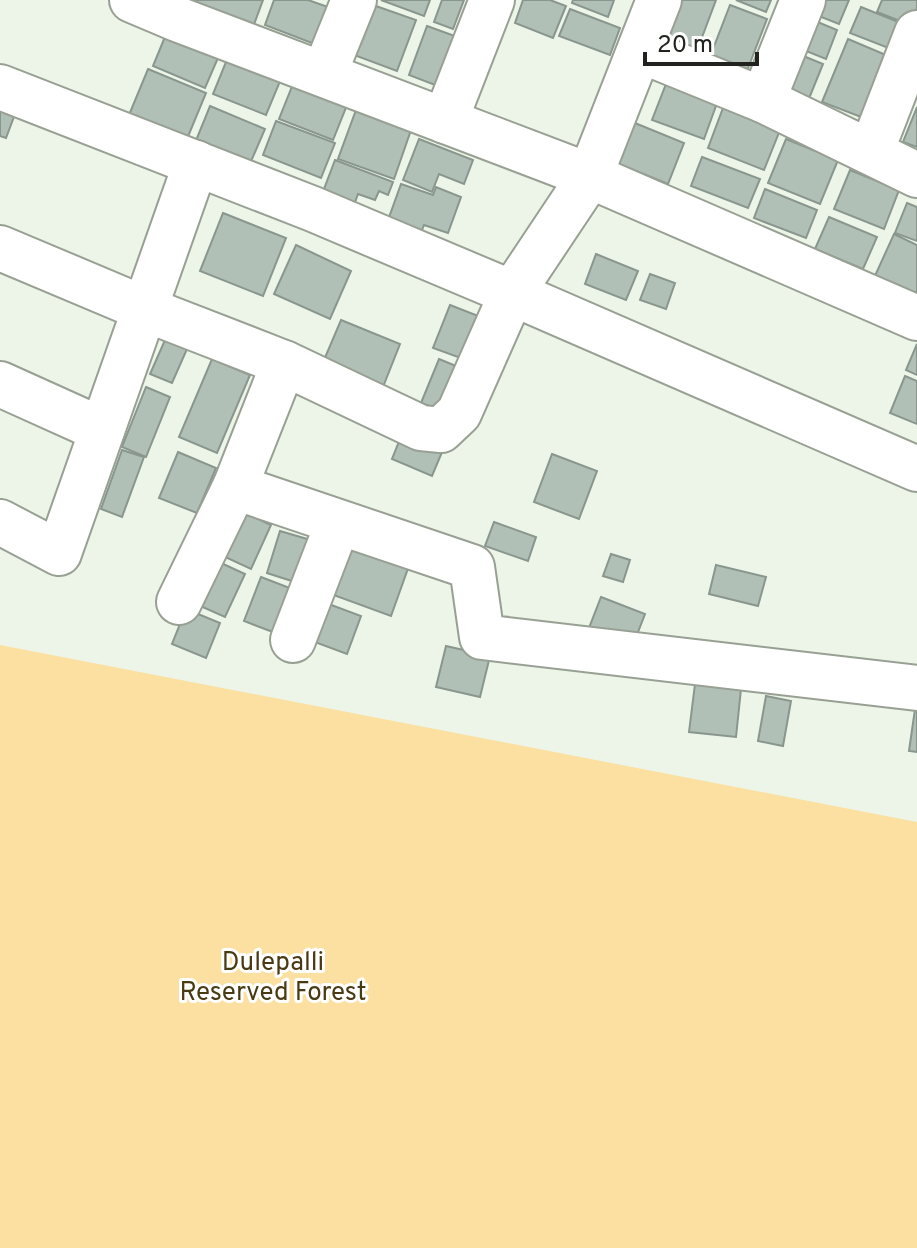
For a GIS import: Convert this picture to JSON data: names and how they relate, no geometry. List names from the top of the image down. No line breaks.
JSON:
{"parks":["Dulepalli Reserved Forest"],"scale_bar":"20 m"}
